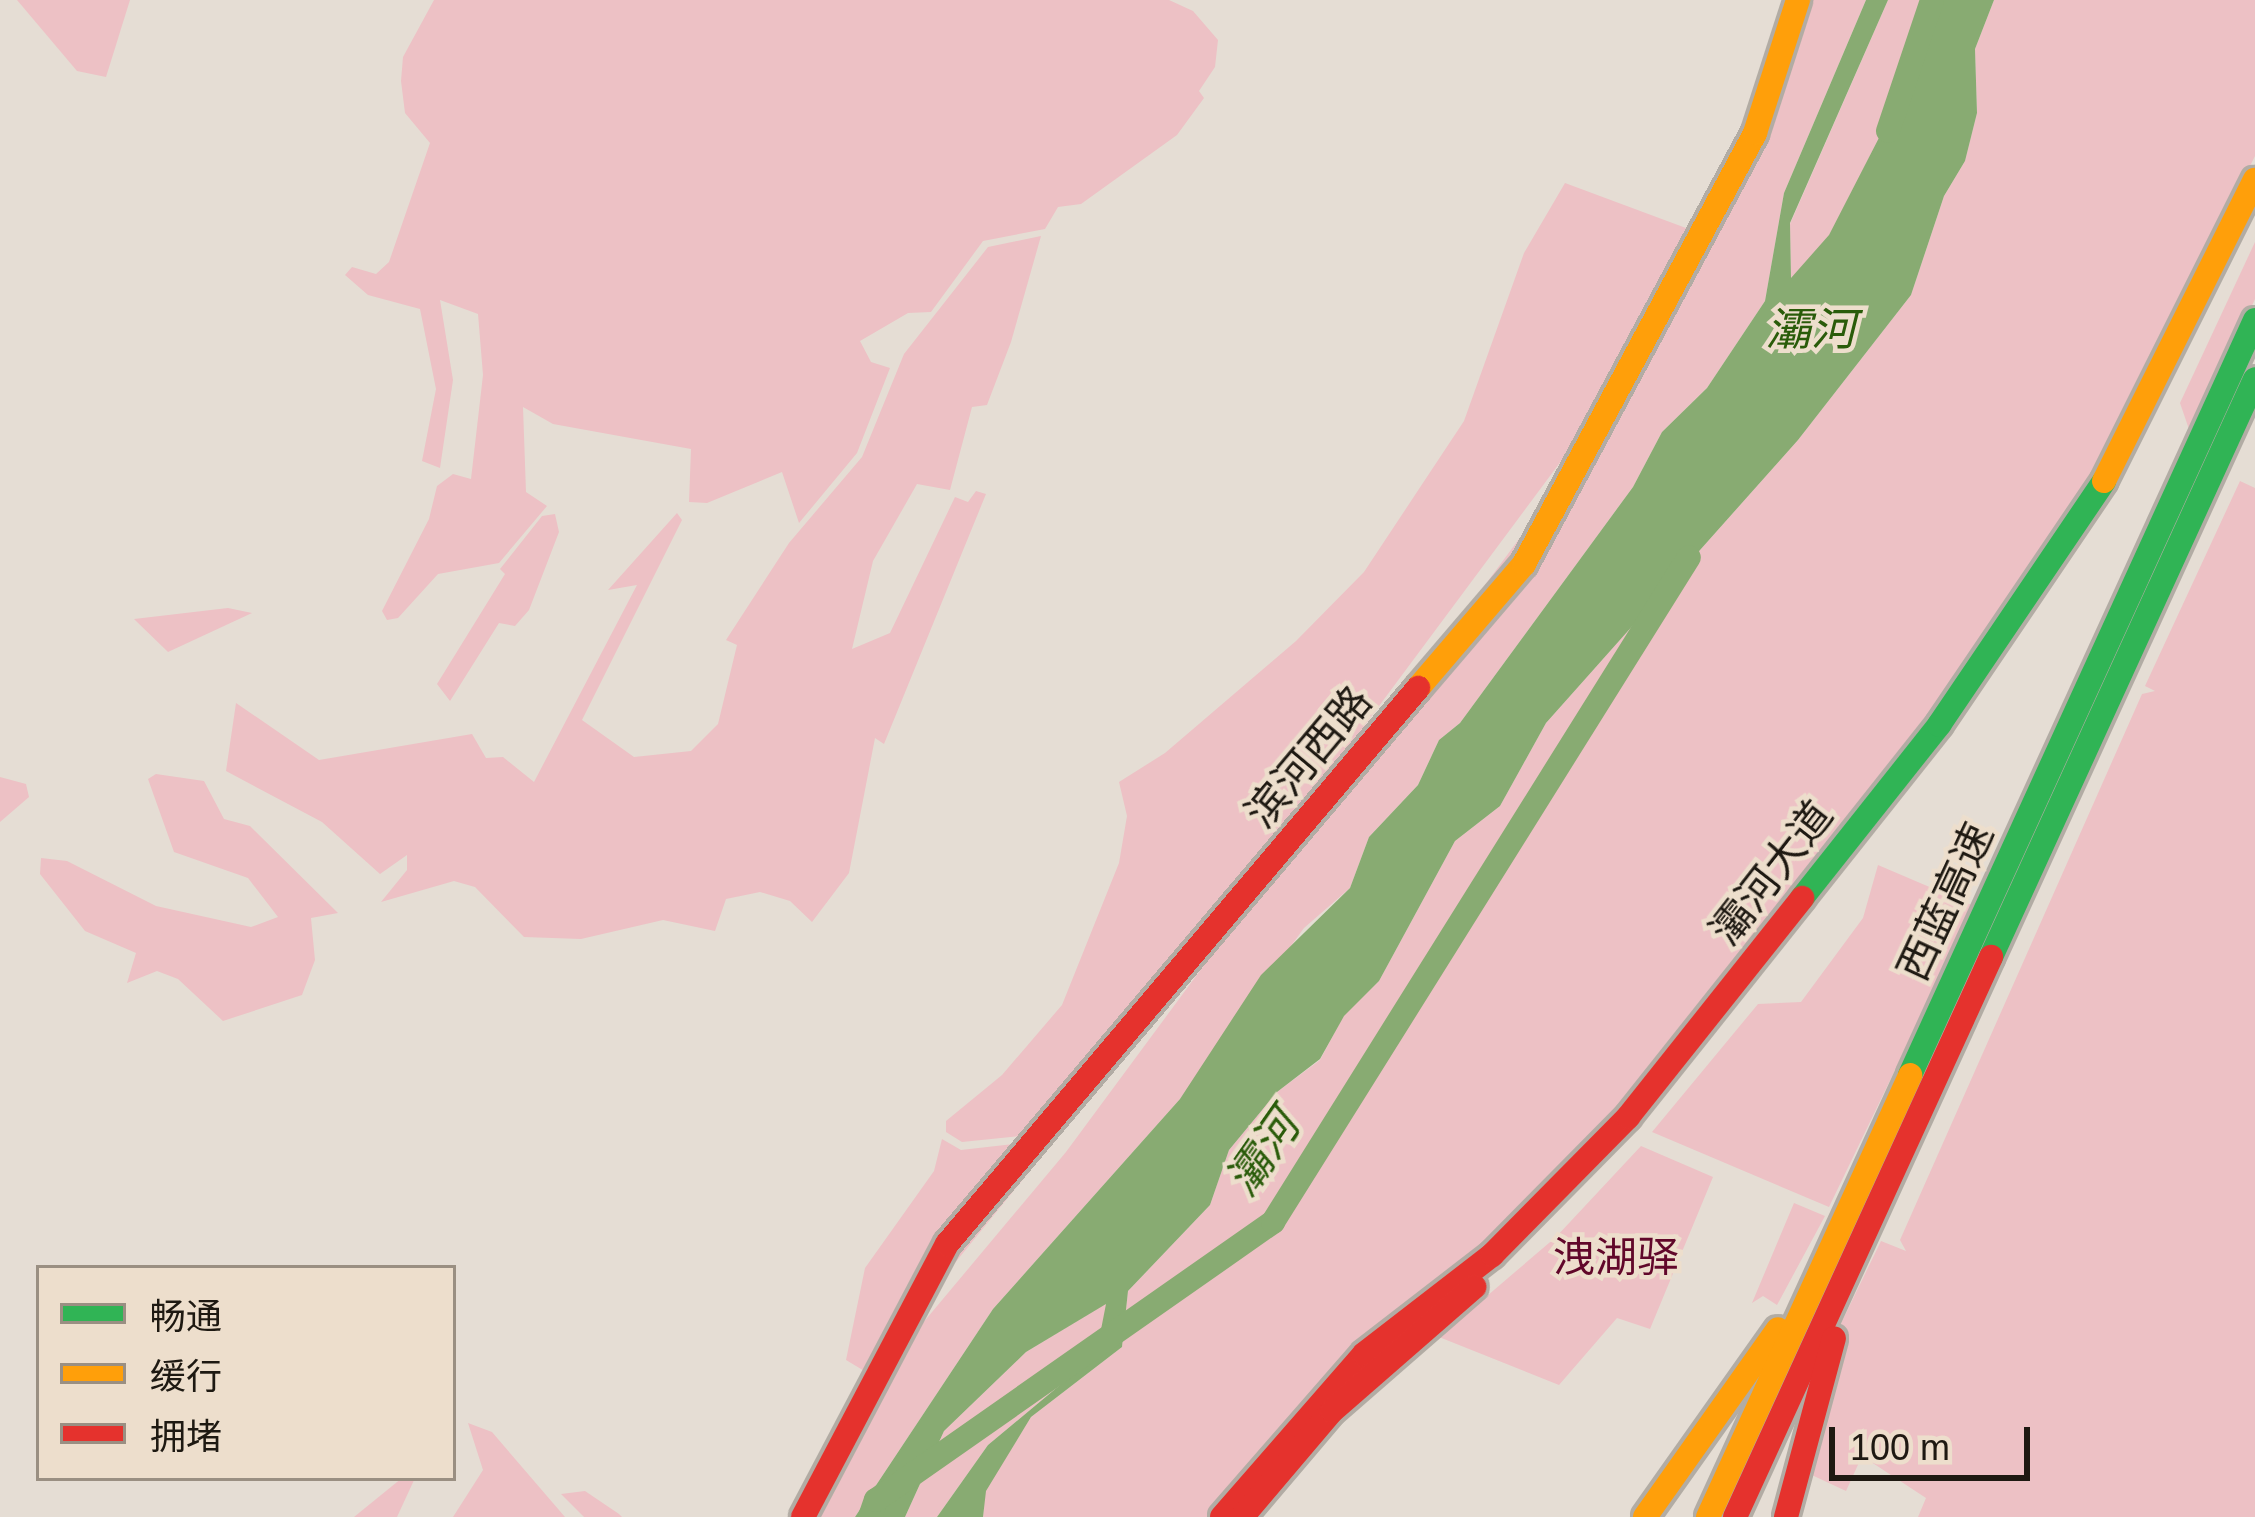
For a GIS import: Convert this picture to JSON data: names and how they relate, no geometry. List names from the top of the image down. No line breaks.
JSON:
{"streets":{"main road":["滨河西路","灞河大道","西蓝高速"]},"water":["灞河"],"parks":["洩湖驿"],"legend":["畅通","缓行","拥堵"],"scale_bar":"100 m"}
